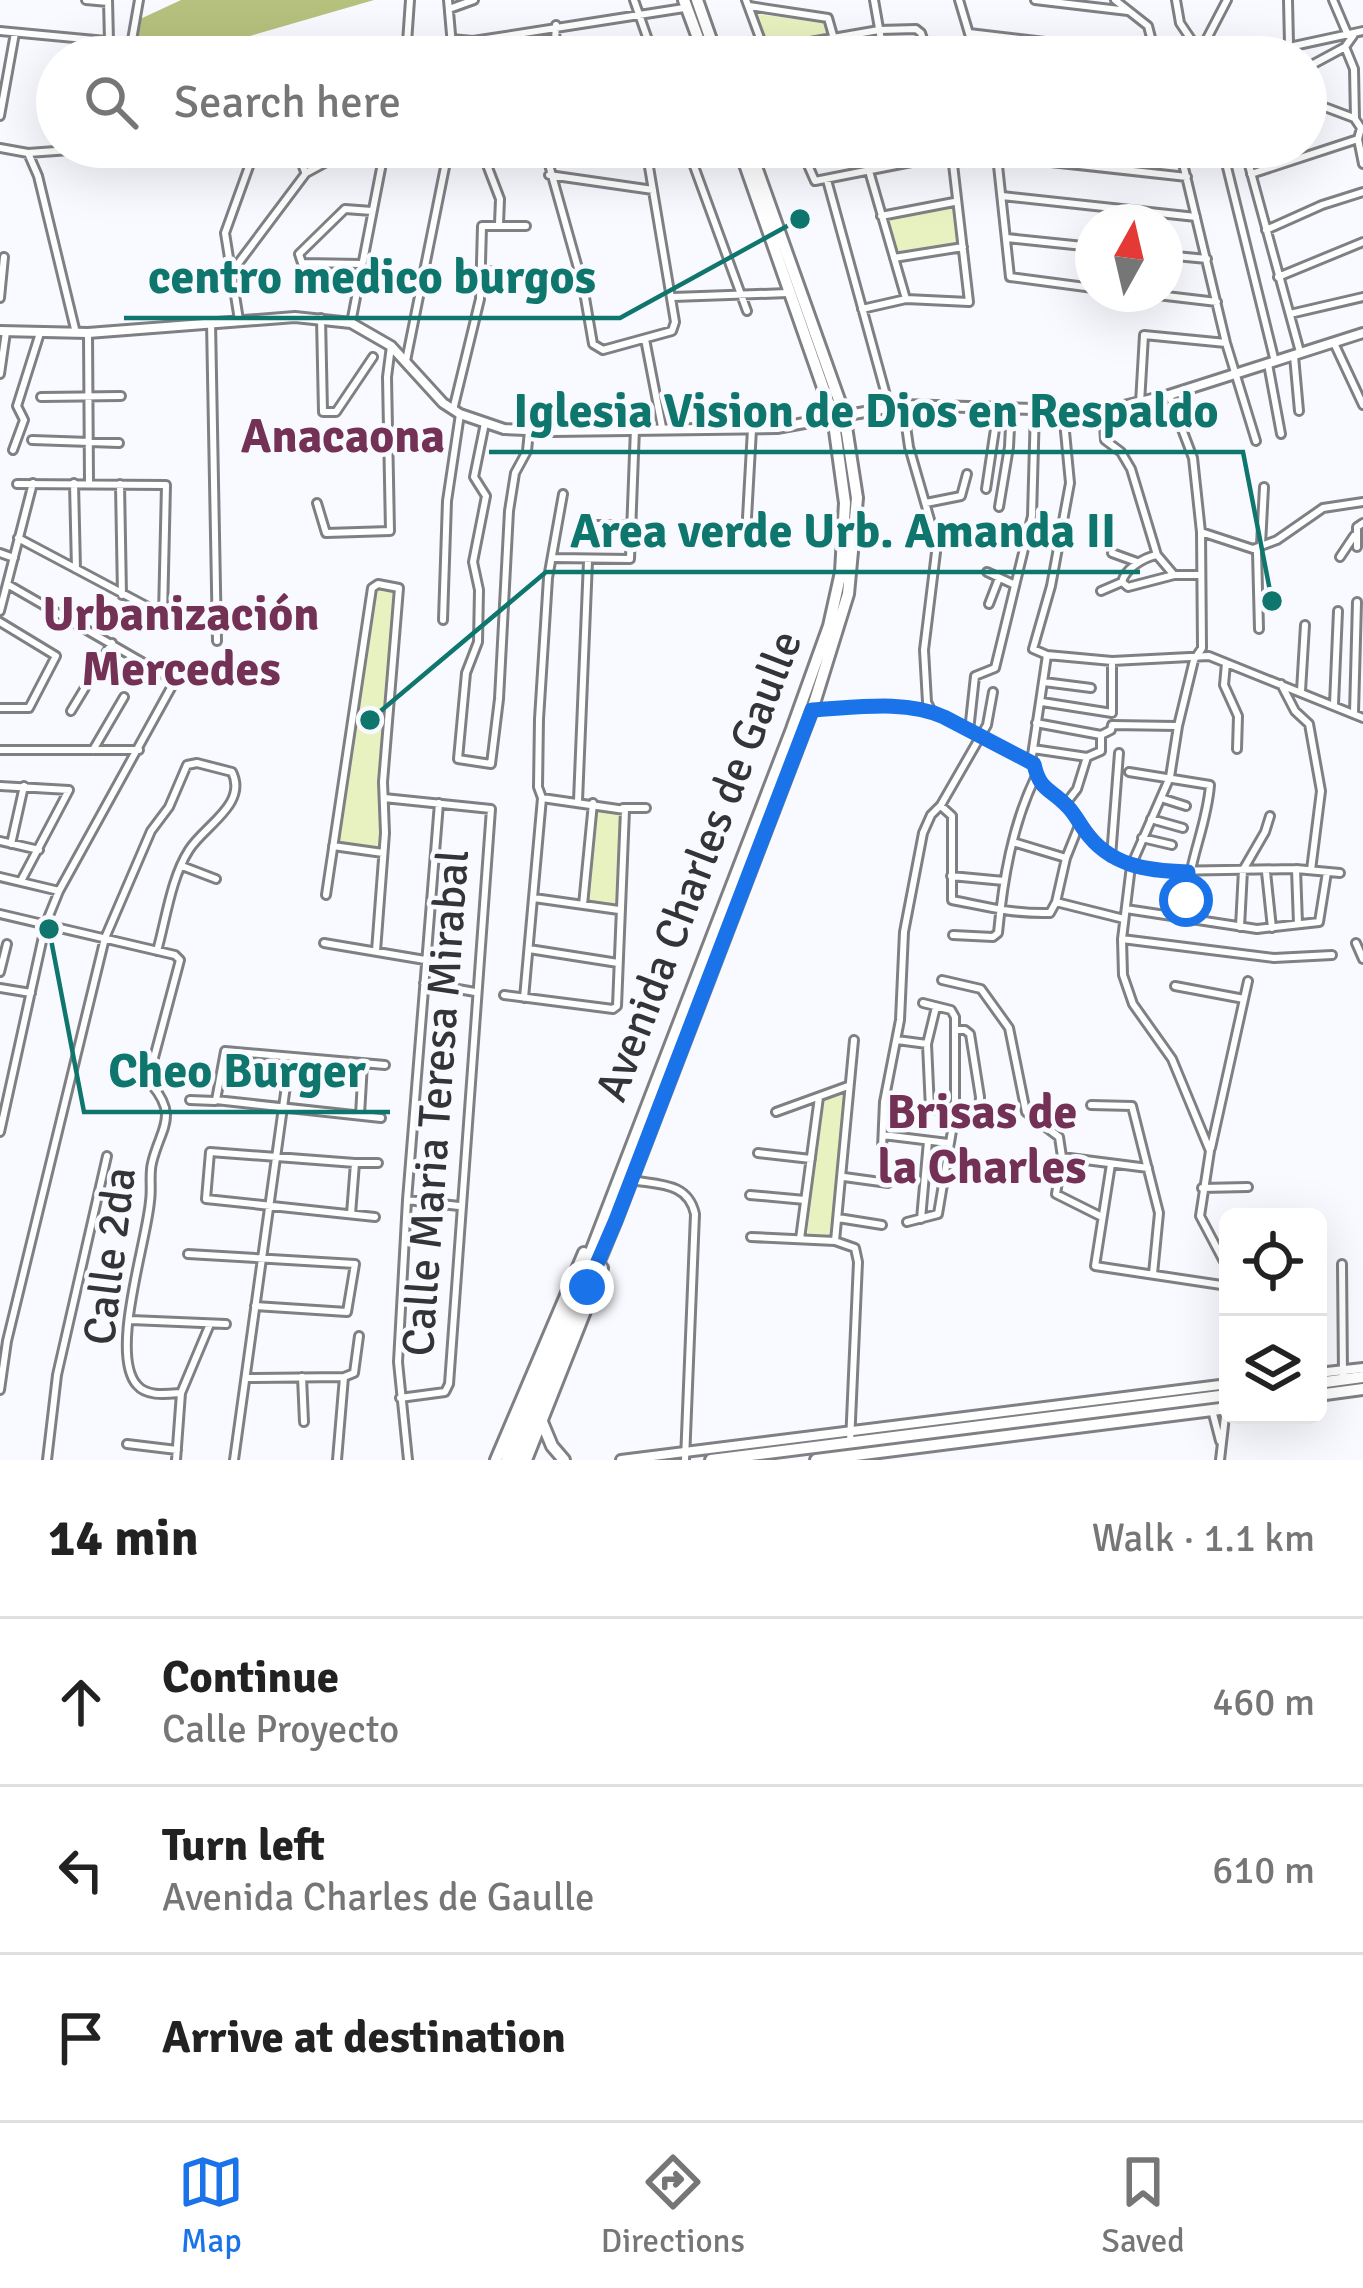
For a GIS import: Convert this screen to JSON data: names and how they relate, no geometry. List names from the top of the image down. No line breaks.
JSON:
{"streets":{"main road":["Avenida Charles de Gaulle"],"street":["Calle Maria Teresa Mirabal","Calle 2da"]},"districts":["Anacaona","Urbanización Mercedes","Brisas de la Charles"],"places":["centro medico burgos","Iglesia Vision de Dios en Respaldo","Area verde Urb. Amanda II","Cheo Burger"],"north":"top","page":{"search":"Search here","heading":["14 min","Walk · 1.1 km"],"list":[["Continue","Calle Proyecto","460 m"],["Turn left","Avenida Charles de Gaulle","610 m"],"Arrive at destination"],"nav":["Map","Directions","Saved"]}}
